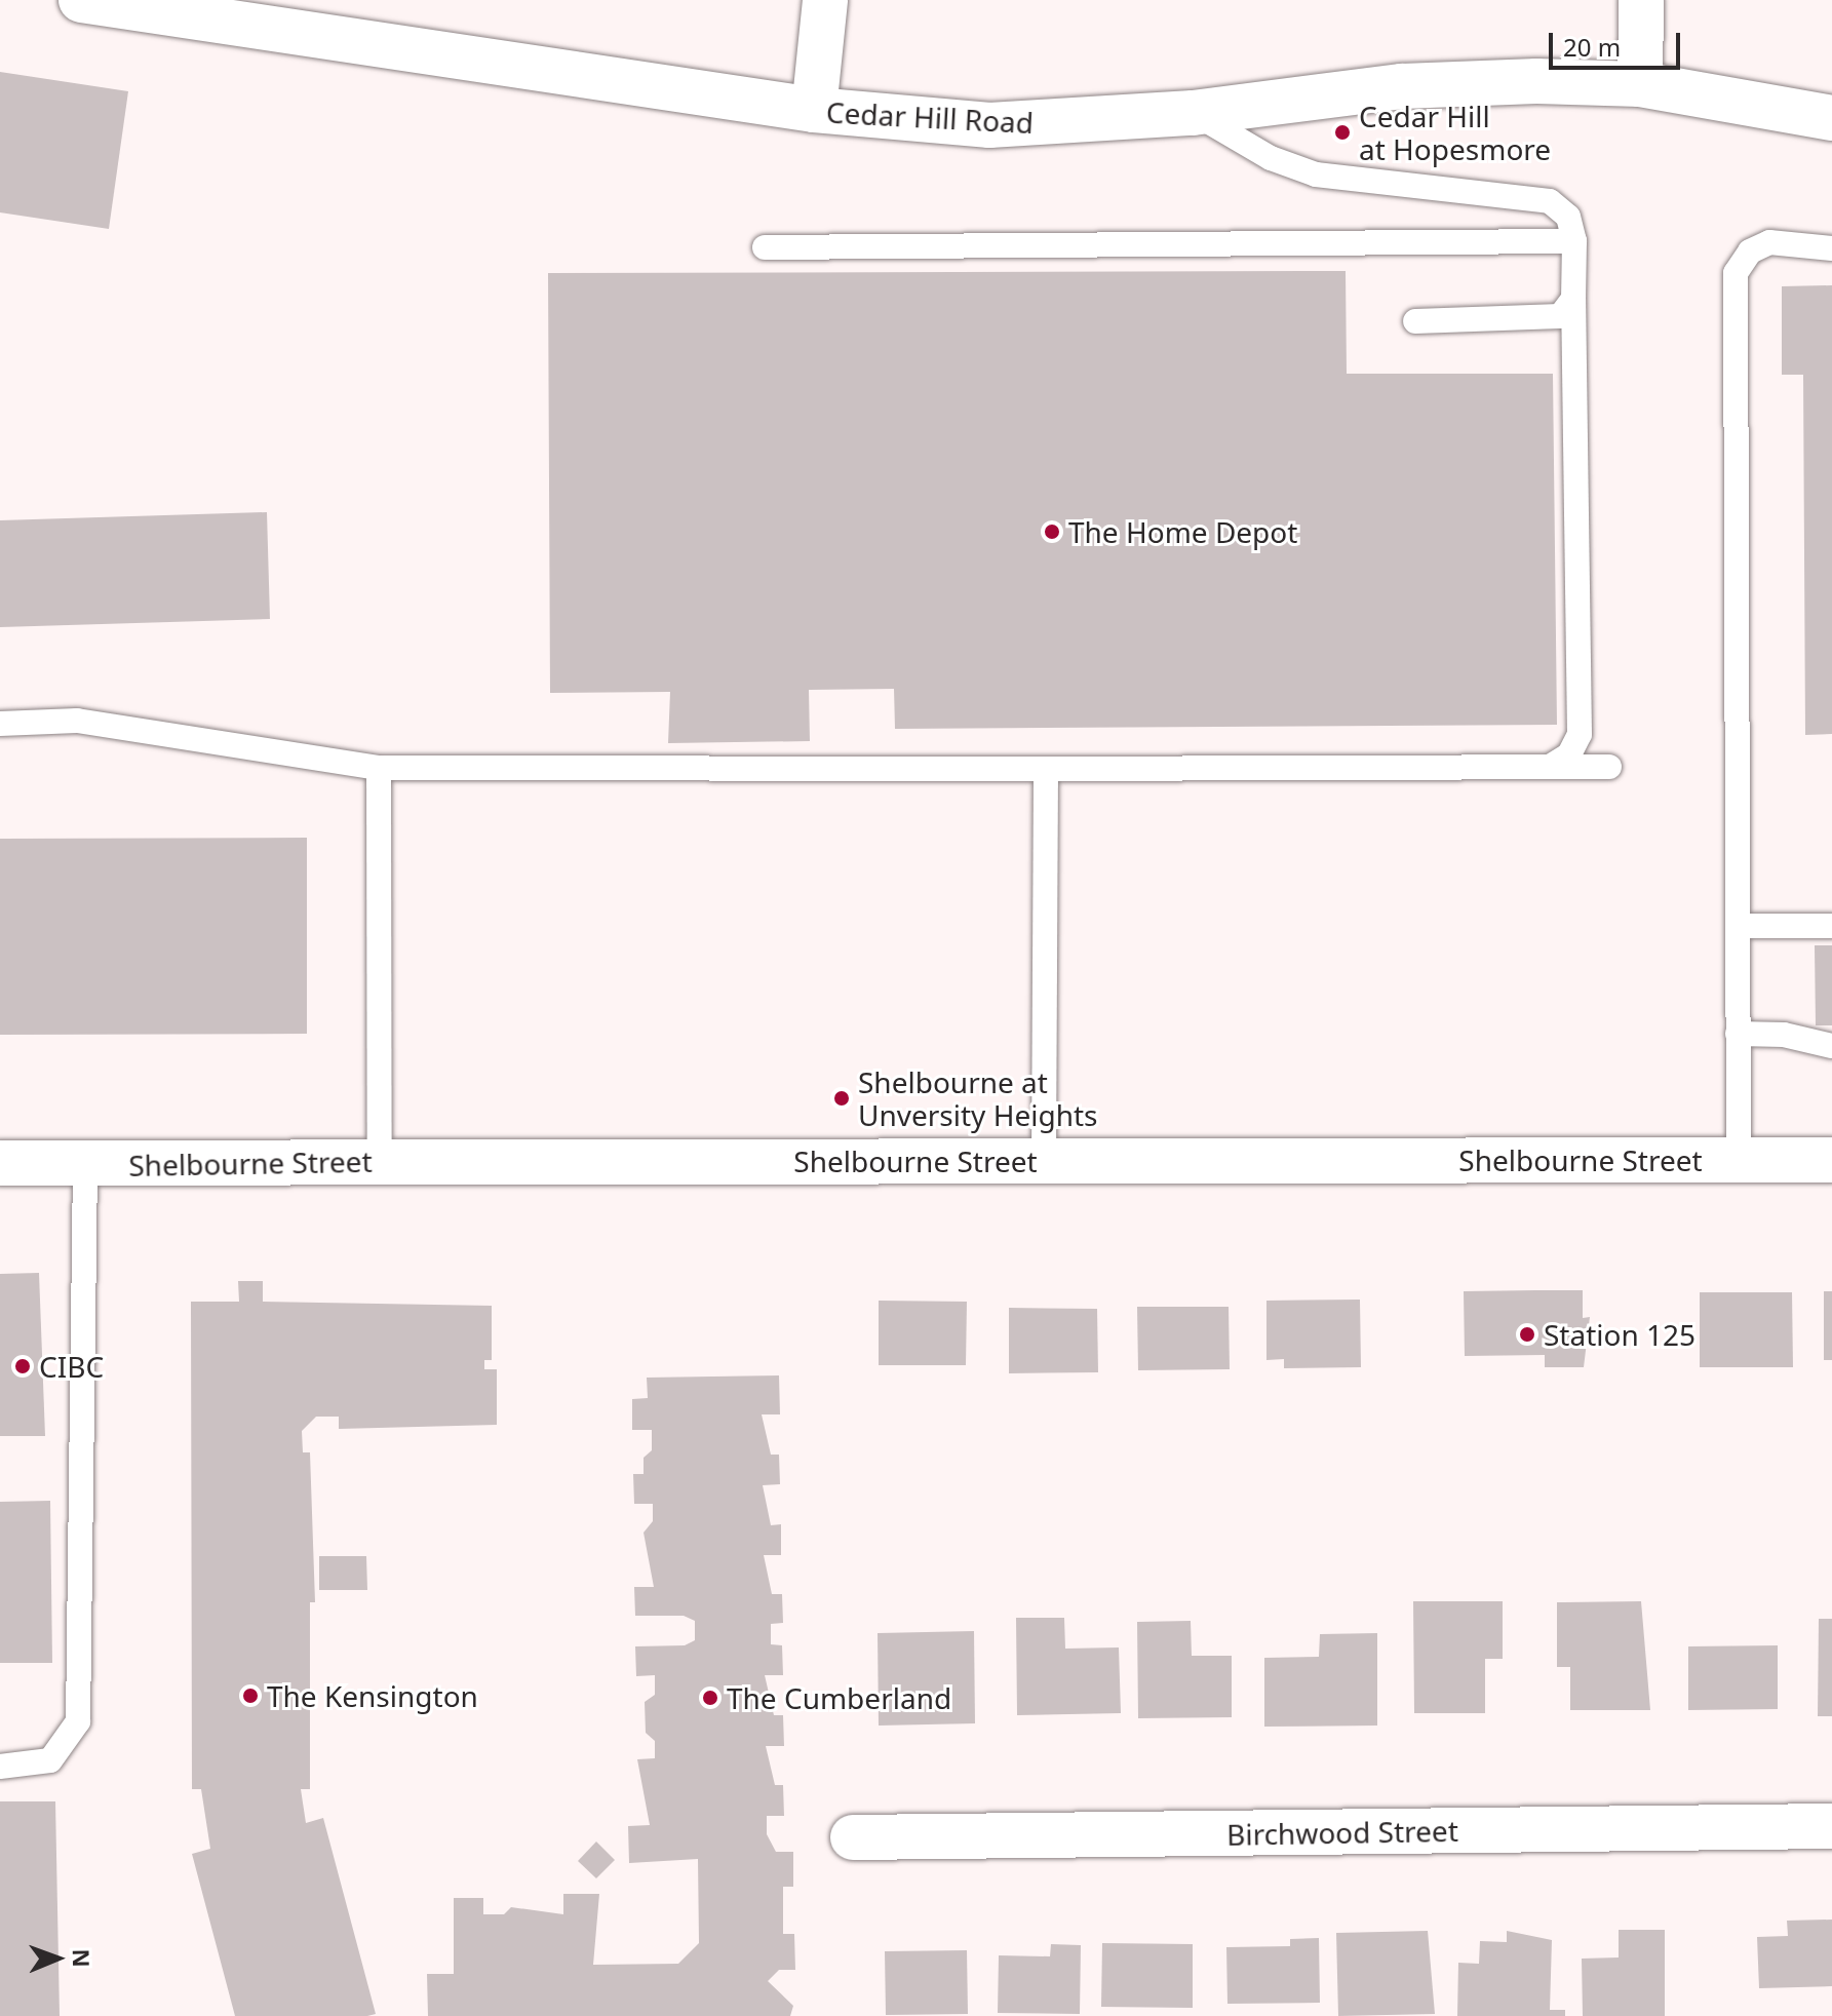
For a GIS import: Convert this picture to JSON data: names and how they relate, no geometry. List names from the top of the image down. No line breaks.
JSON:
{"streets":{"street":["Cedar Hill Road","Shelbourne Street","Birchwood Street"]},"places":["Cedar Hill at Hopesmore","The Home Depot","Shelbourne at Unversity Heights","Station 125","CIBC","The Kensington","The Cumberland"],"scale_bar":"20 m","north":"right"}
